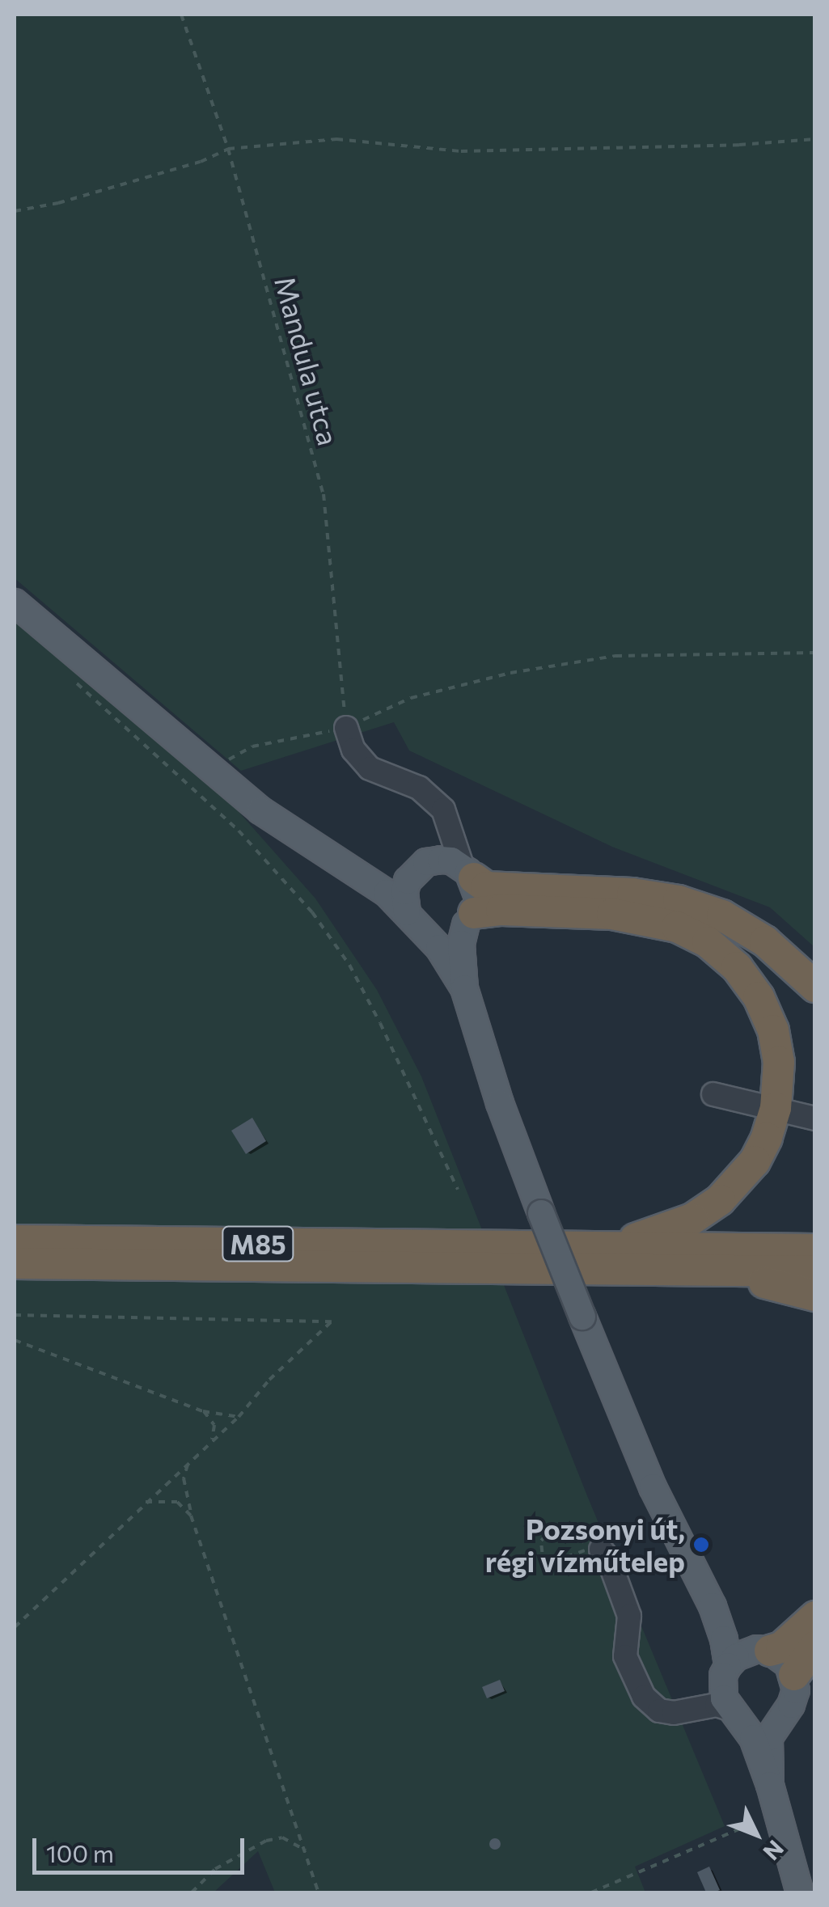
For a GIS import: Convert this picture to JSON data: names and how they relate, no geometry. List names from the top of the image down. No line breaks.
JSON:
{"streets":{"highway":["M85"],"path":["Mandula utca"]},"places":["Pozsonyi út, régi vízműtelep"],"scale_bar":"100 m","north":"bottom right"}
